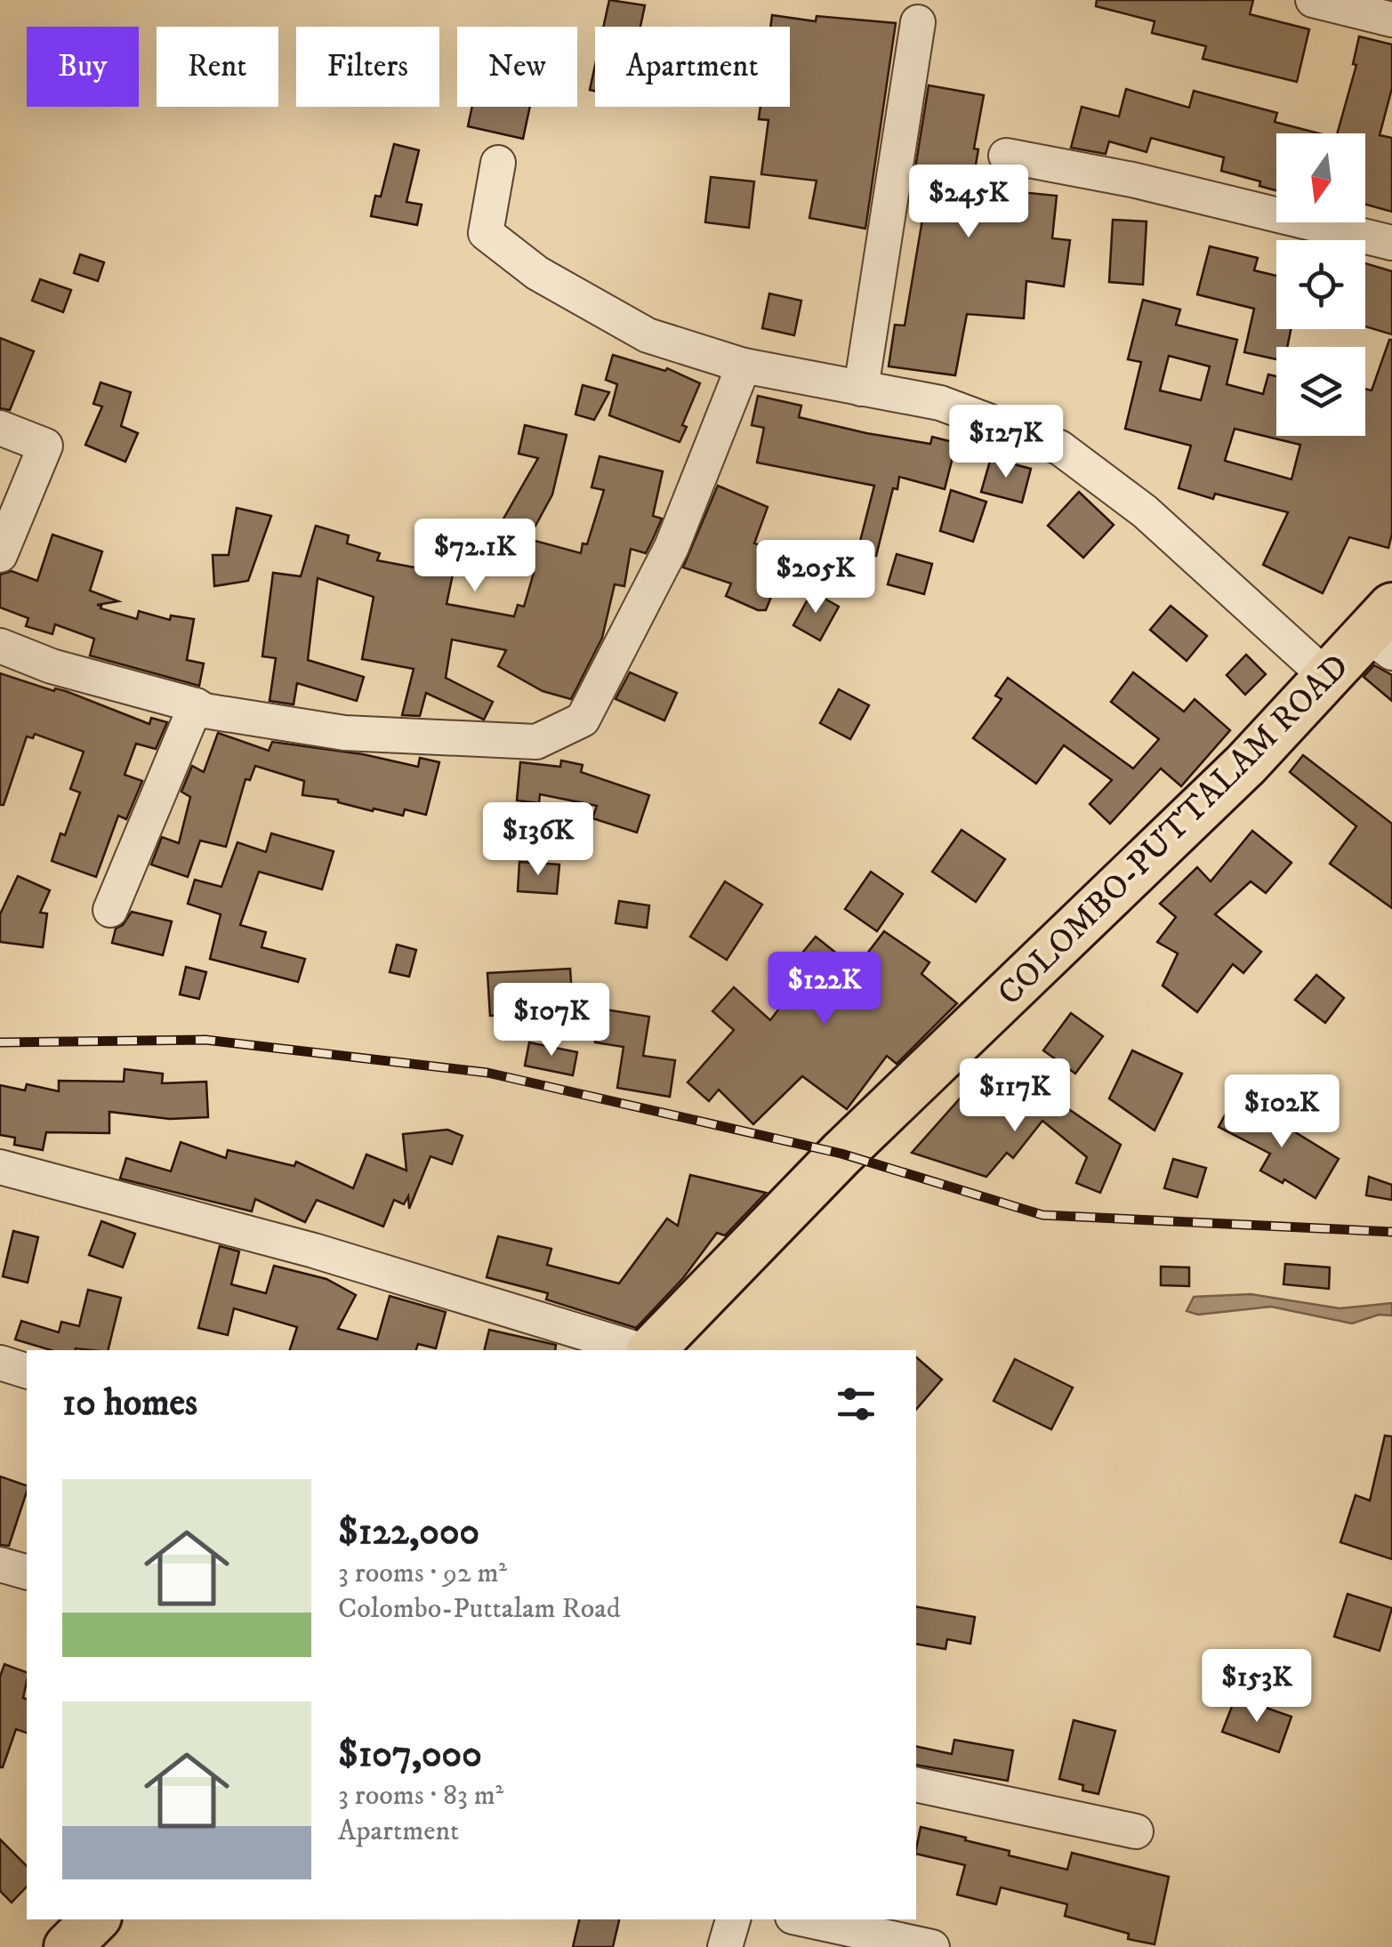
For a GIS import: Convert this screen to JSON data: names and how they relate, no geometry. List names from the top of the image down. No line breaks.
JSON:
{"streets":{"highway":["COLOMBO-PUTTALAM ROAD"]},"north":"bottom","page":{"chip":["Buy","Rent","Filters","New","Apartment"],"price":["$245K","$127K","$72.1K","$205K","$136K","$122K","$107K","$117K","$102K","$153K"],"heading":"10 homes","list":[{"name":"$122,000","note":"3 rooms · 92 m² · Colombo-Puttalam Road"},{"name":"$107,000","note":"3 rooms · 83 m² · Apartment"}]}}
